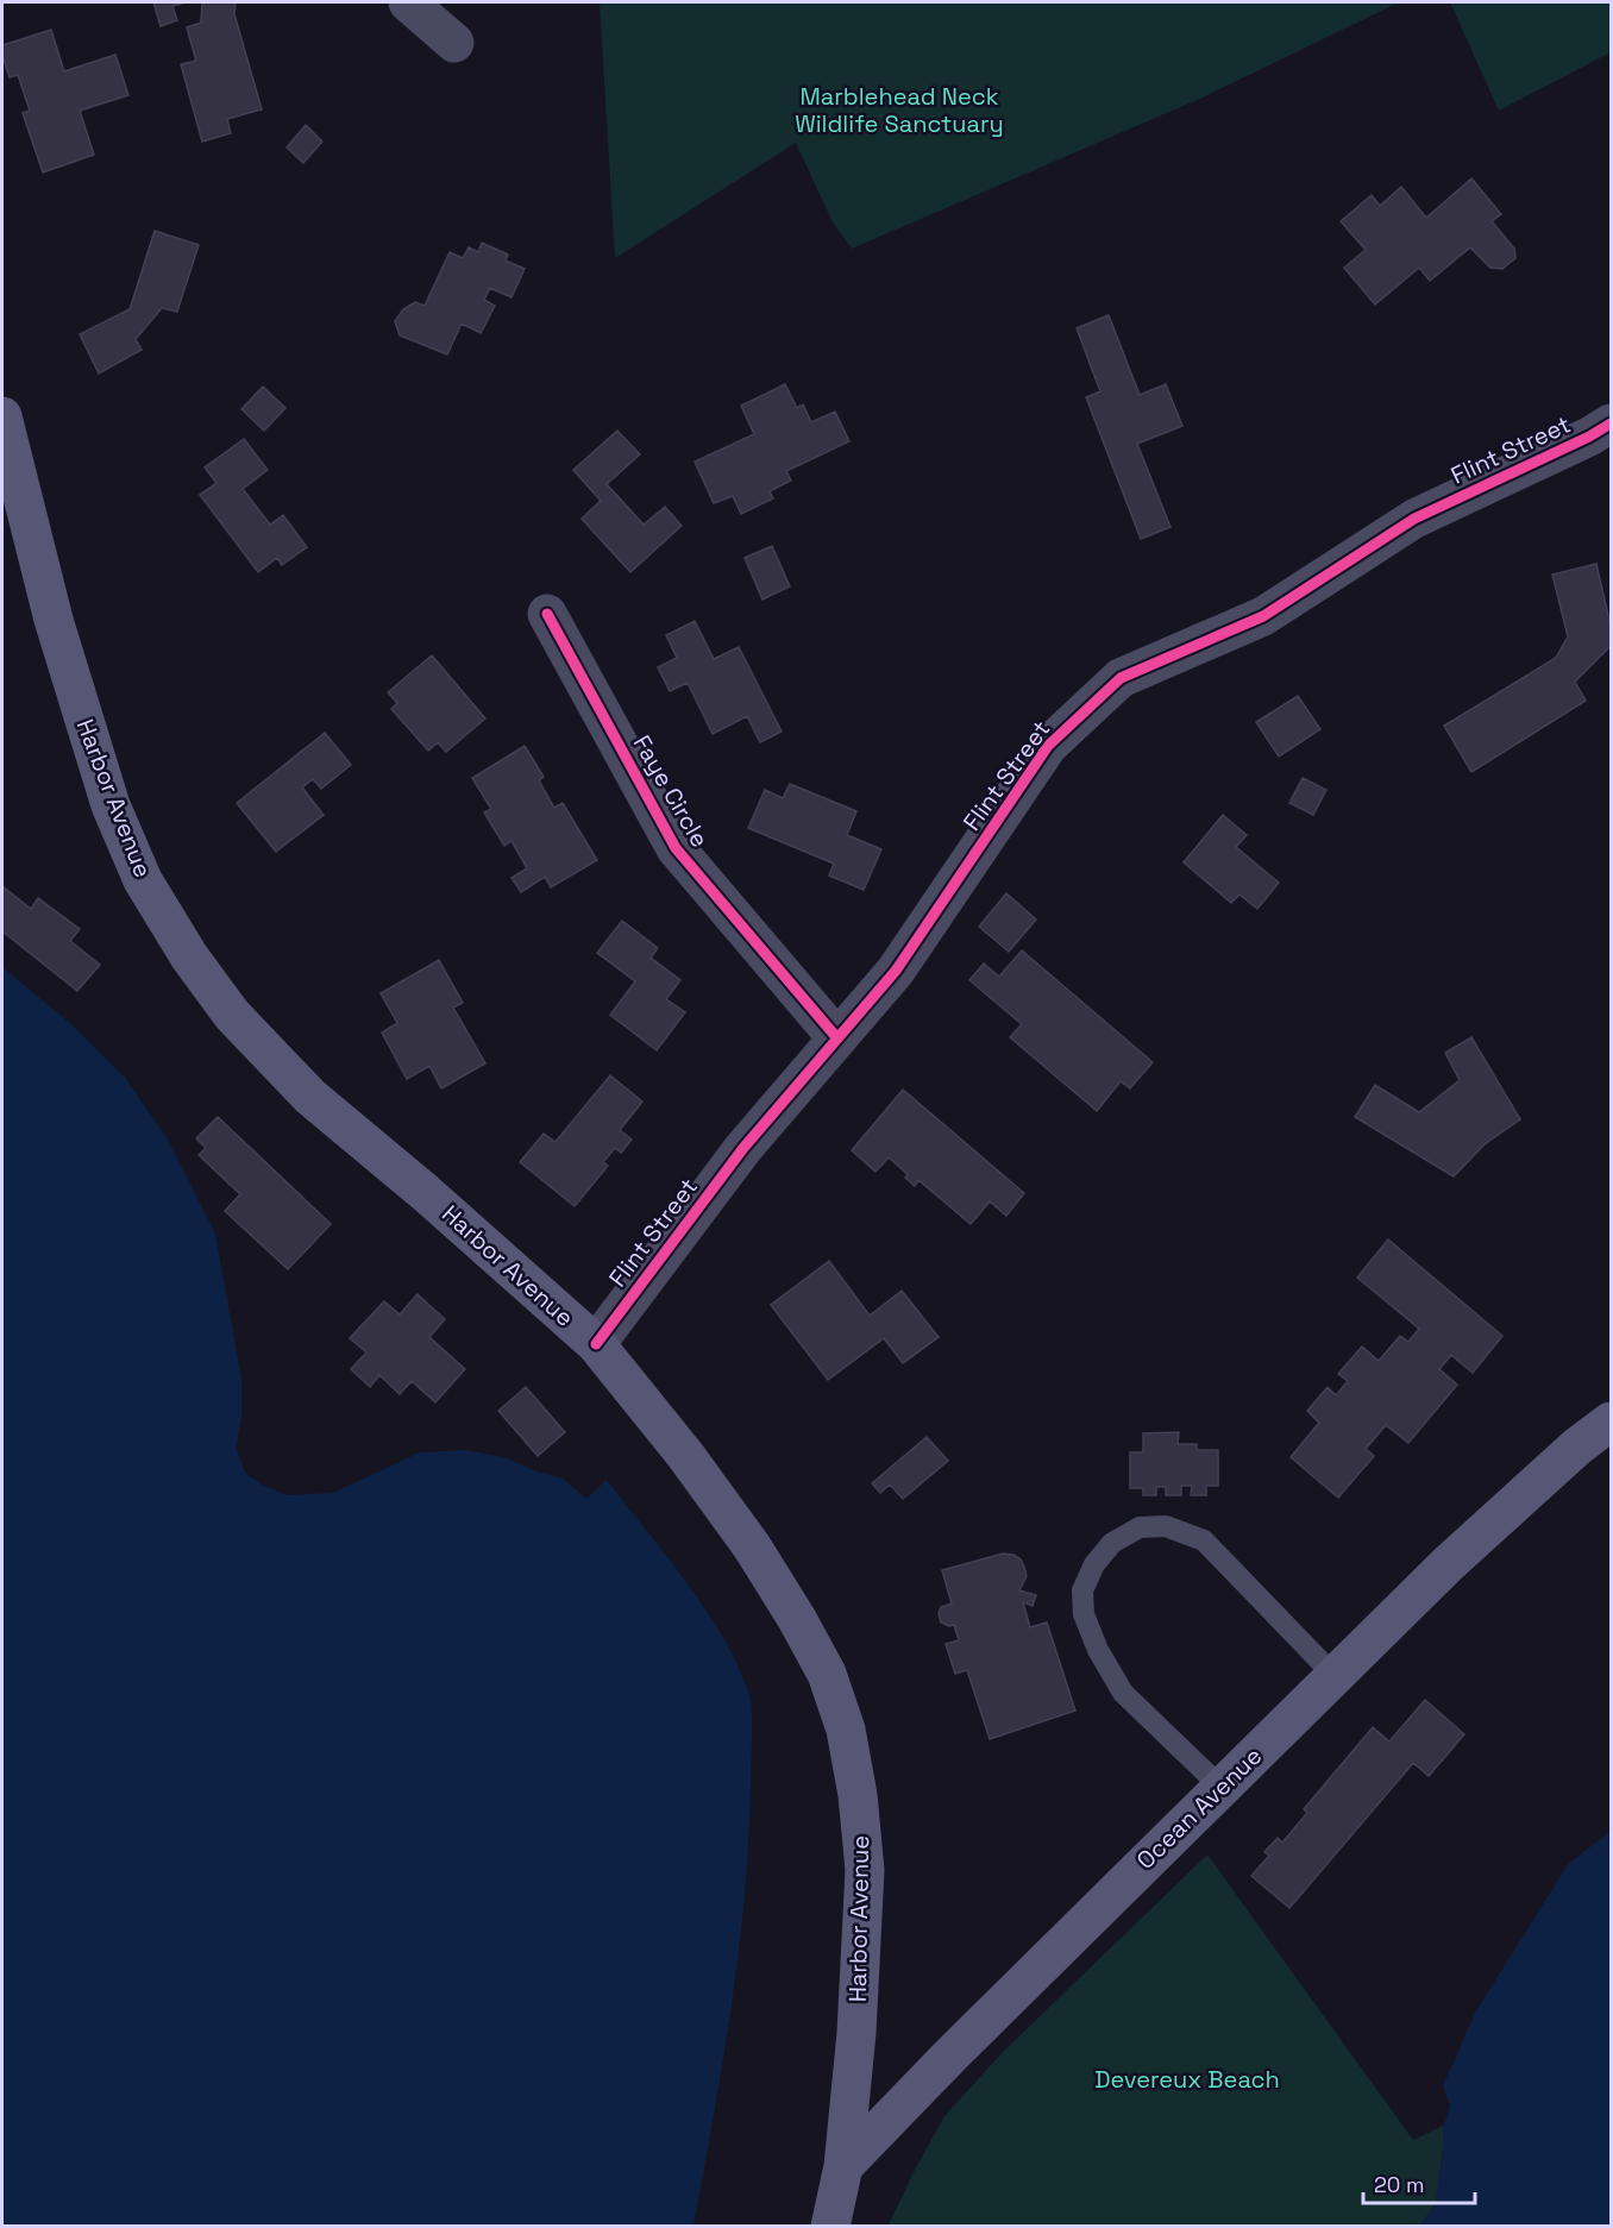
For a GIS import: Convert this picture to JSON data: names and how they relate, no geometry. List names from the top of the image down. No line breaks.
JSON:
{"streets":{"main road":["Harbor Avenue","Ocean Avenue"],"street":["Flint Street","Faye Circle"]},"crossings":[["Flint Street","Faye Circle"],["Flint Street","Harbor Avenue"],["Harbor Avenue","Ocean Avenue"]],"parks":["Marblehead Neck Wildlife Sanctuary","Devereux Beach"],"scale_bar":"20 m"}
